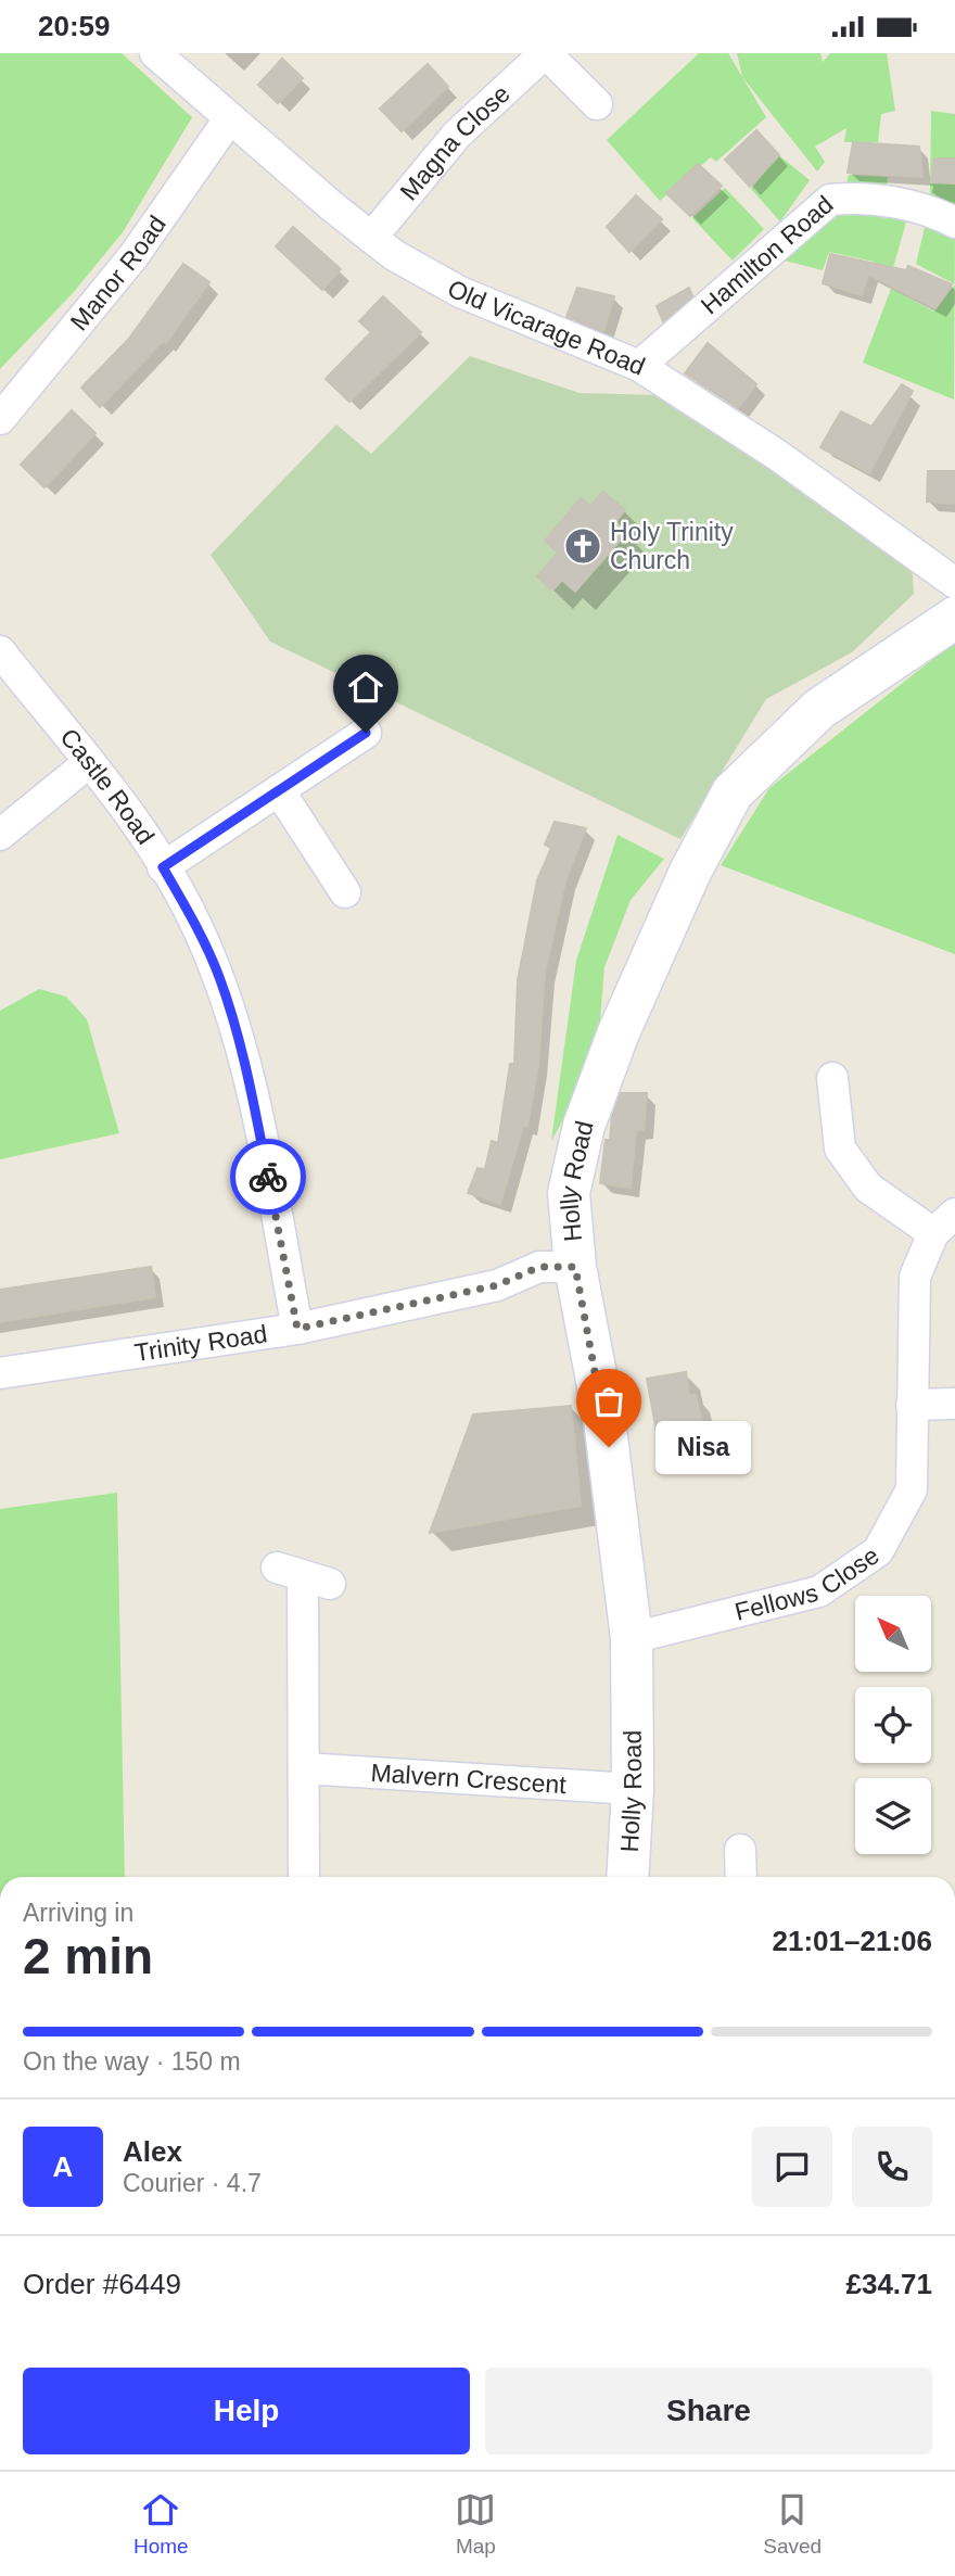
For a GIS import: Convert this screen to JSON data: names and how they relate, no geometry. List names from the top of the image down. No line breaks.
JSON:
{"streets":{"street":["Magna Close","Hamilton Road","Manor Road","Old Vicarage Road","Castle Road","Holly Road","Trinity Road","Fellows Close","Malvern Crescent"]},"crossings":[["Magna Close","Old Vicarage Road"],["Hamilton Road","Old Vicarage Road"],["Manor Road","Old Vicarage Road"],["Castle Road","Trinity Road"],["Holly Road","Trinity Road"],["Holly Road","Fellows Close"],["Holly Road","Malvern Crescent"]],"places":{"church":["Holy Trinity Church"],"other":["Nisa"]},"north":"top left","page":{"status":"20:59","bubble":"Nisa","heading":["2 min","Arriving in","21:01–21:06"],"panel":["Alex","Courier · 4.7","Order #6449","£34.71"],"bar":"On the way · 150 m","round":"A","buttons":["Help","Share"],"tabs":["Home","Map","Saved"]}}
